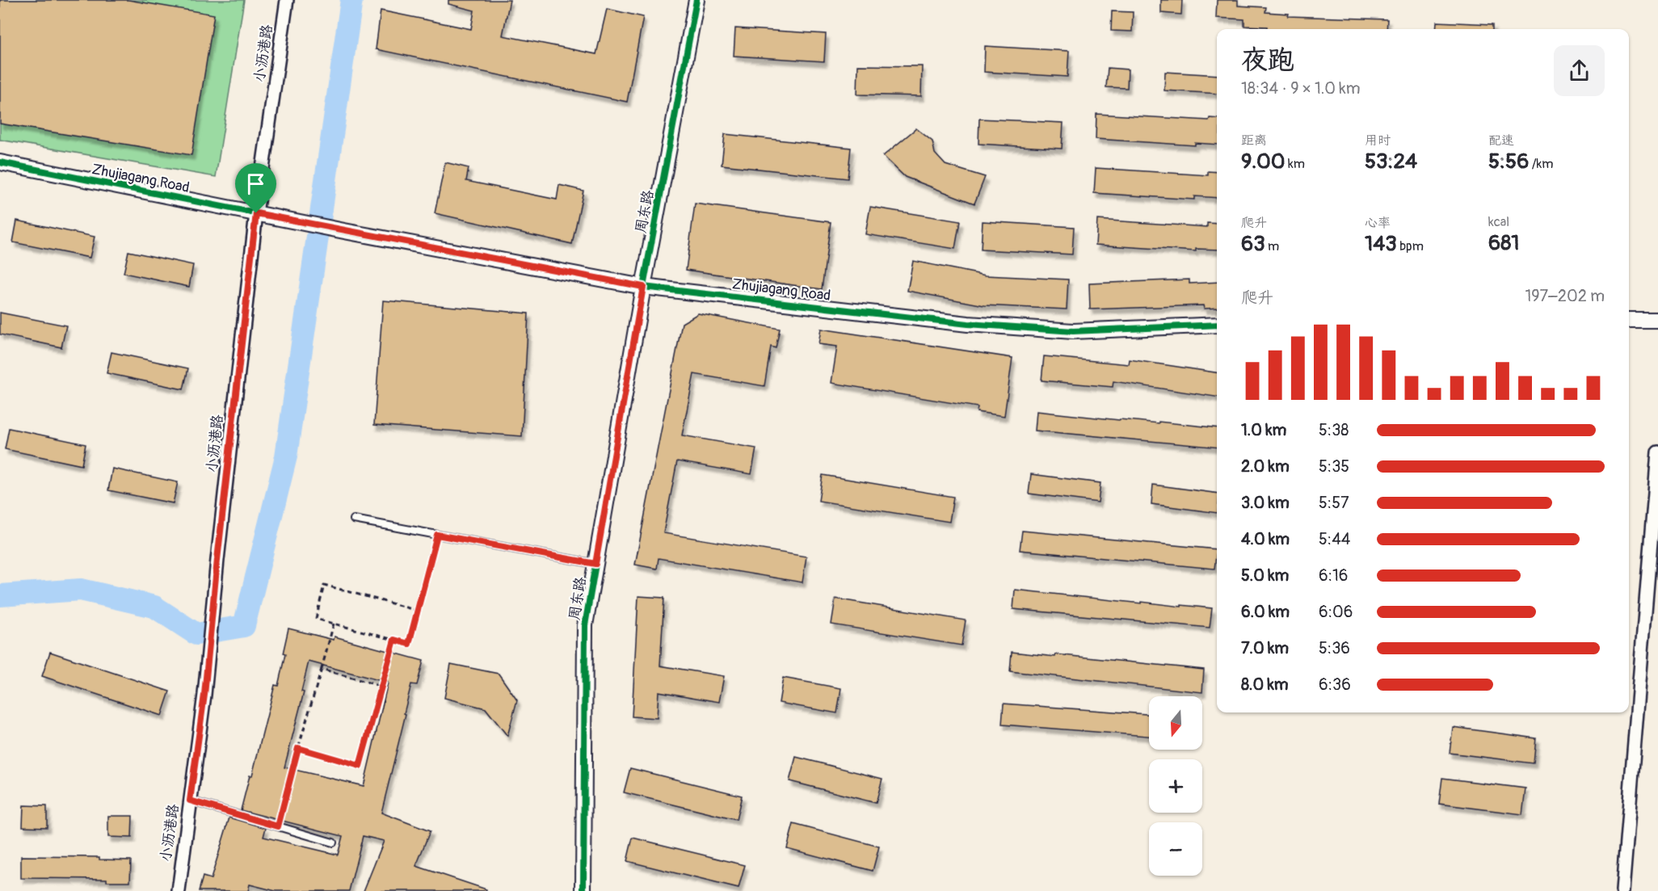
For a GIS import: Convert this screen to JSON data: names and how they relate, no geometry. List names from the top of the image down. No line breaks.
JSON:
{"streets":{"street":["小沥港路","Zhujiagang Road","周东路"]},"crossings":[["小沥港路","Zhujiagang Road"],["Zhujiagang Road","周东路"]],"north":"bottom","page":{"heading":["夜跑","18:34 · 9 × 1.0 km"],"stats":[["距离","9.00 km"],["用时","53:24"],["配速","5:56 /km"],["爬升","63 m"],["心率","143 bpm"],["kcal","681"]],"chart":["爬升","197–202 m"],"list":[{"name":"1.0 km","note":"5:38"},{"name":"2.0 km","note":"5:35"},{"name":"3.0 km","note":"5:57"},{"name":"4.0 km","note":"5:44"},{"name":"5.0 km","note":"6:16"},{"name":"6.0 km","note":"6:06"},{"name":"7.0 km","note":"5:36"},{"name":"8.0 km","note":"6:36"}],"map_buttons":["+","−"]}}
